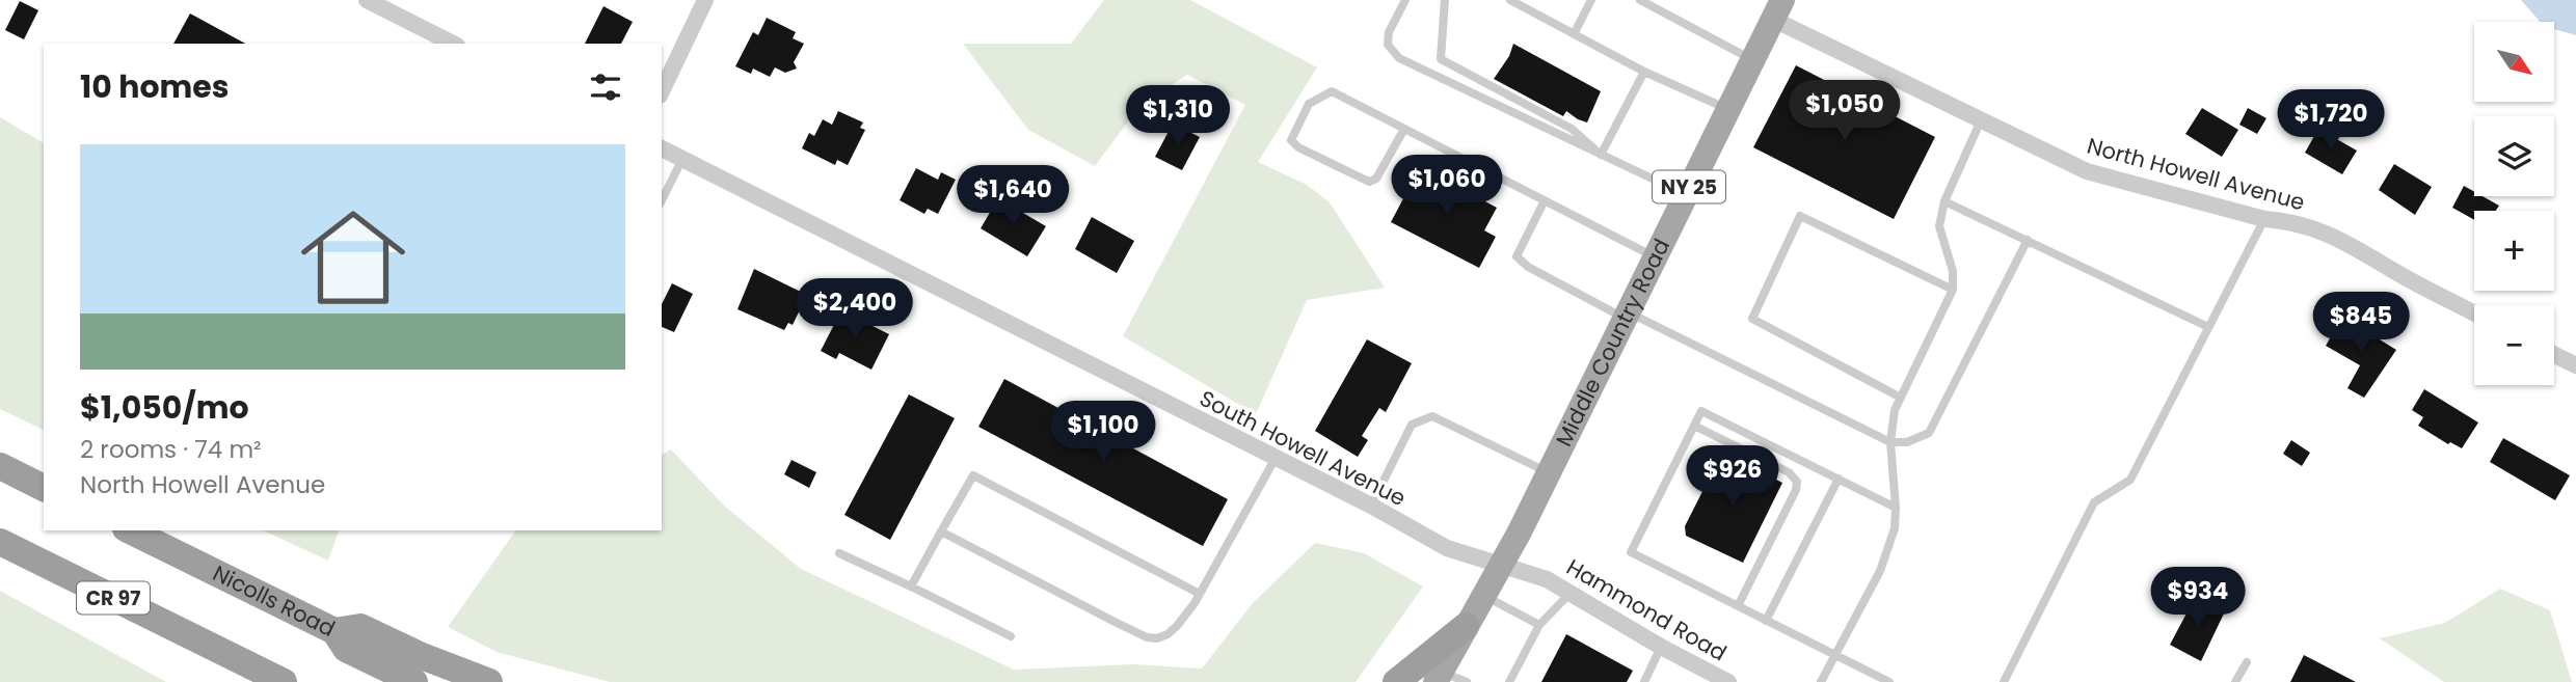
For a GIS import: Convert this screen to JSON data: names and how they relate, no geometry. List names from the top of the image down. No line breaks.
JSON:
{"streets":{"highway":["CR 97","Nicolls Road"],"main road":["NY 25","Middle Country Road"],"street":["North Howell Avenue","South Howell Avenue","Hammond Road"]},"crossings":[["North Howell Avenue","Middle Country Road"],["Middle Country Road","South Howell Avenue"],["Middle Country Road","Hammond Road"],["South Howell Avenue","Hammond Road"]],"north":"bottom right","page":{"map_buttons":["+","−"],"heading":"10 homes","price":["$1,050","$1,310","$1,720","$1,060","$1,640","$2,400","$845","$1,100","$926","$934"],"list":[{"name":"$1,050/mo","note":"2 rooms · 74 m² · North Howell Avenue"}]}}
